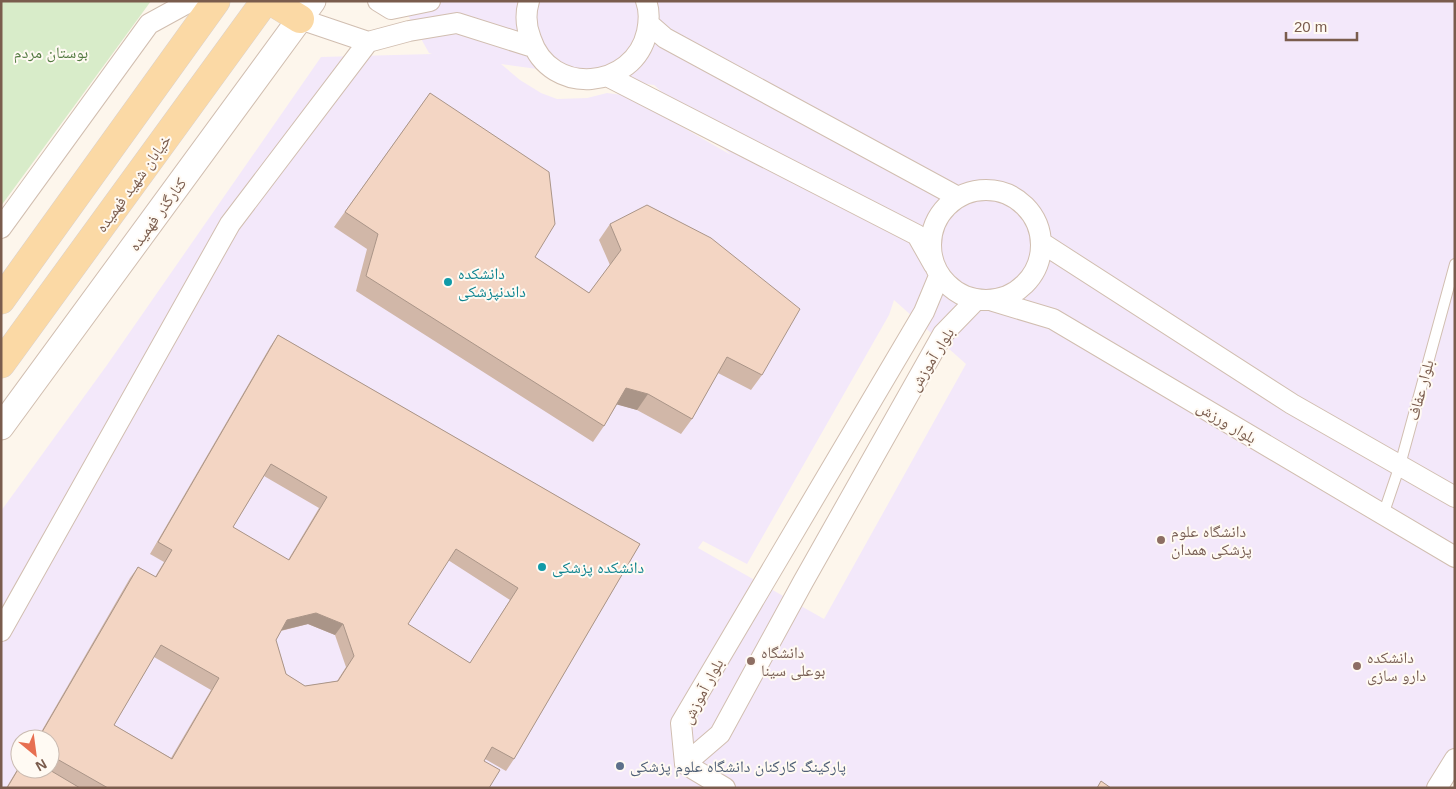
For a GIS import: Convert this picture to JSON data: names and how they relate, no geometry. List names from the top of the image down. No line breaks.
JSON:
{"streets":{"main road":["خیابان شهید فهمیده"],"street":["کنارگذر فهمیده","بلوار آموزش","بلوار ورزش"],"lane":["بلوار عفاف"]},"crossings":[["بلوار آموزش","بلوار ورزش"],["بلوار عفاف","بلوار ورزش"]],"parks":["بوستان مردم"],"places":["دانشکده داندنپزشکی","دانشگاه علوم پزشکی همدان","دانشکده پزشکی","دانشگاه بوعلی سینا","دانشکده دارو سازی","پارکینگ کارکنان دانشگاه علوم پزشکی"],"scale_bar":"20 m","north":"bottom right"}
